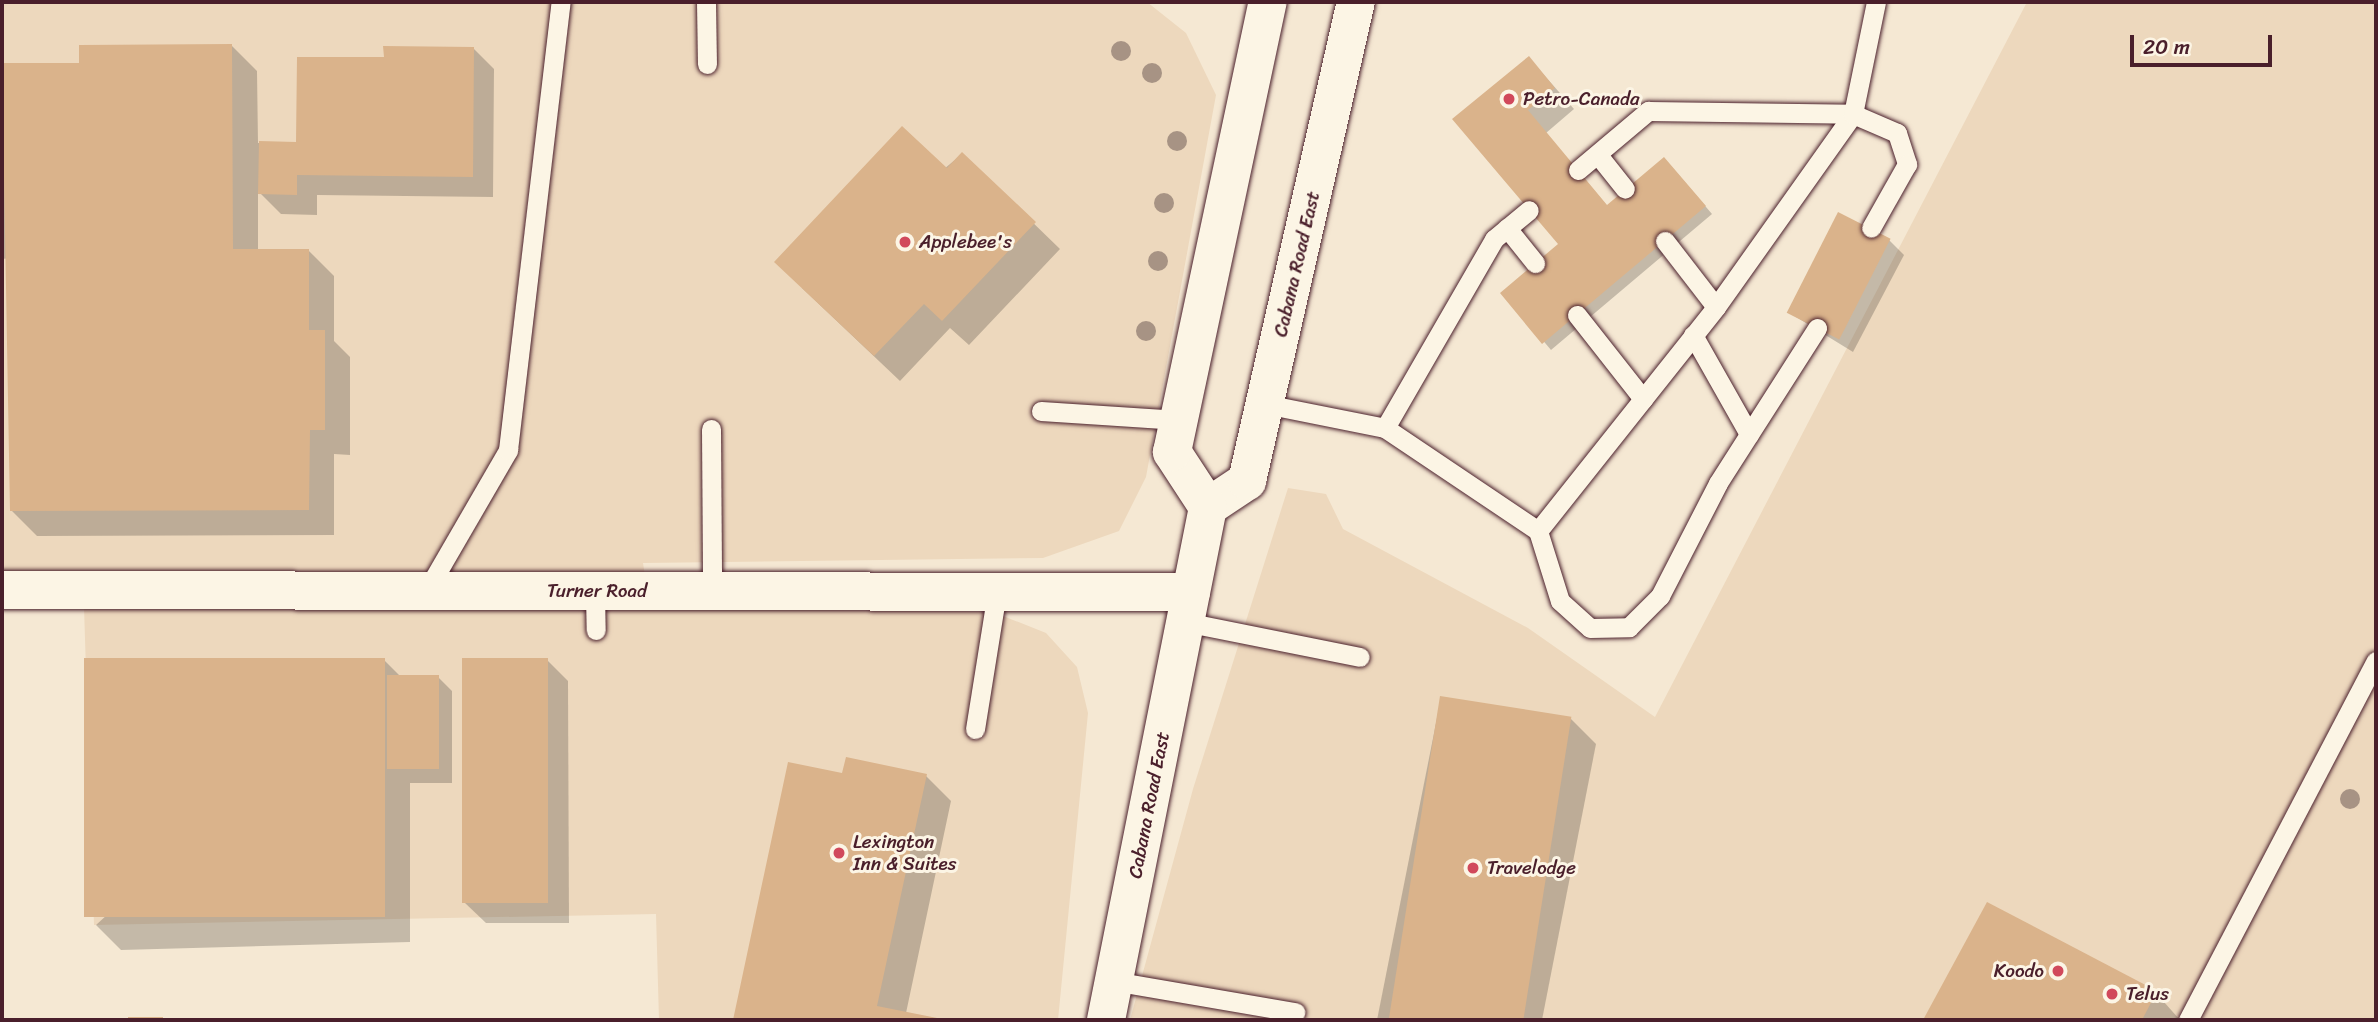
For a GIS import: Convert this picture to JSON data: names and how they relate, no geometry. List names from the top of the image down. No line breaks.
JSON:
{"streets":{"main road":["Cabana Road East","Turner Road"]},"crossings":[["Cabana Road East","Turner Road"]],"places":["Petro-Canada","Applebee's","Lexington Inn & Suites","Travelodge","Koodo","Telus"],"scale_bar":"20 m"}
